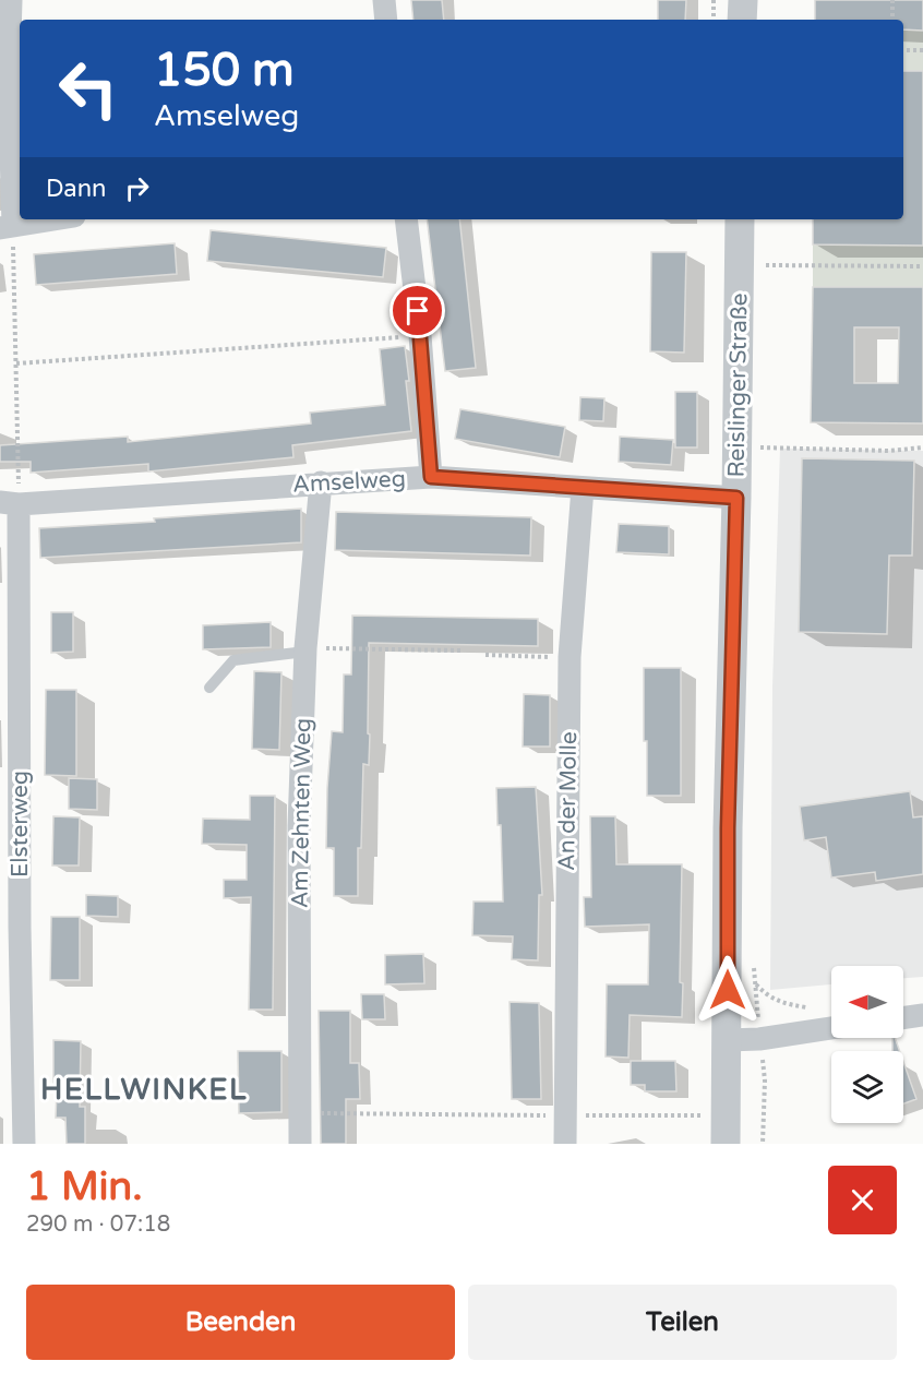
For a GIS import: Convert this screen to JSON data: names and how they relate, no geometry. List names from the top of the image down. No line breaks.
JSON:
{"streets":{"street":["Reislinger Straße","Amselweg","An der Molle","Am Zehnten Weg","Elsterweg"]},"crossings":[["Reislinger Straße","Amselweg"],["Amselweg","An der Molle"],["Amselweg","Am Zehnten Weg"],["Amselweg","Elsterweg"]],"districts":["HELLWINKEL"],"north":"left","page":{"turn":["150 m","Amselweg"],"then":"Dann","heading":["1 Min.","290 m · 07:18"],"buttons":["Beenden","Teilen"]}}
